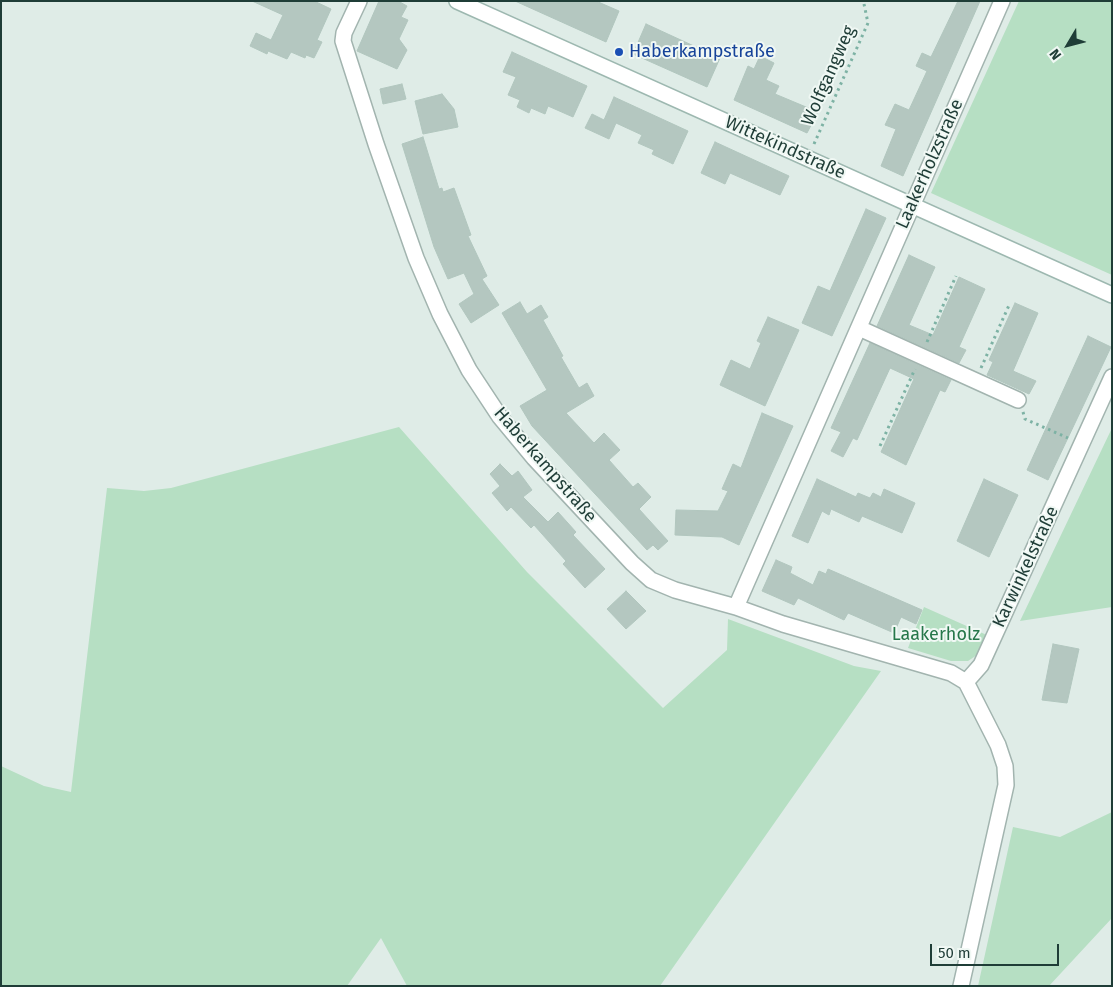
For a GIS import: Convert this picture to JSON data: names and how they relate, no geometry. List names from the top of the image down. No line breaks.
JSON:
{"streets":{"street":["Wittekindstraße","Laakerholzstraße","Haberkampstraße","Karwinkelstraße"],"path":["Wolfgangweg"]},"crossings":[["Wolfgangweg","Wittekindstraße"],["Wittekindstraße","Laakerholzstraße"],["Laakerholzstraße","Haberkampstraße"],["Haberkampstraße","Karwinkelstraße"]],"parks":["Laakerholz"],"places":["Haberkampstraße"],"scale_bar":"50 m","north":"bottom left"}
